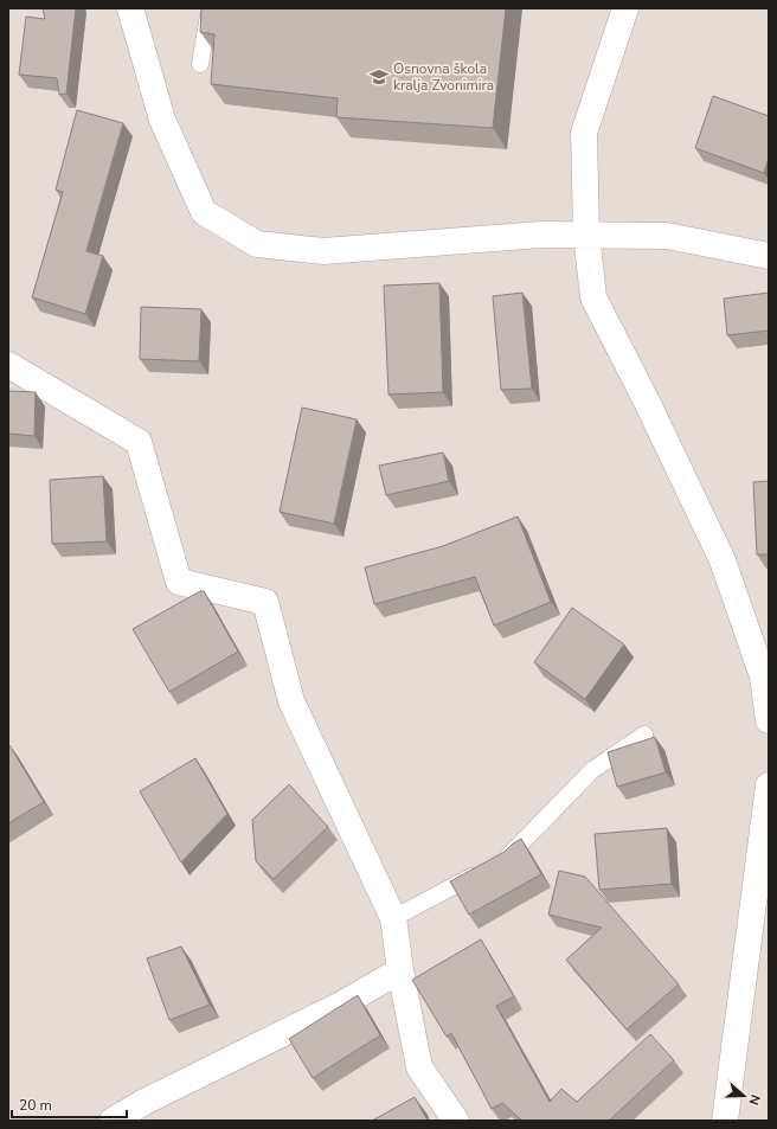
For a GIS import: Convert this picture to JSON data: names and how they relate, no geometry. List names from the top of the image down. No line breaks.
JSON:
{"places":{"school or university":["Osnovna škola kralja Zvonimira"]},"scale_bar":"20 m","north":"right"}
